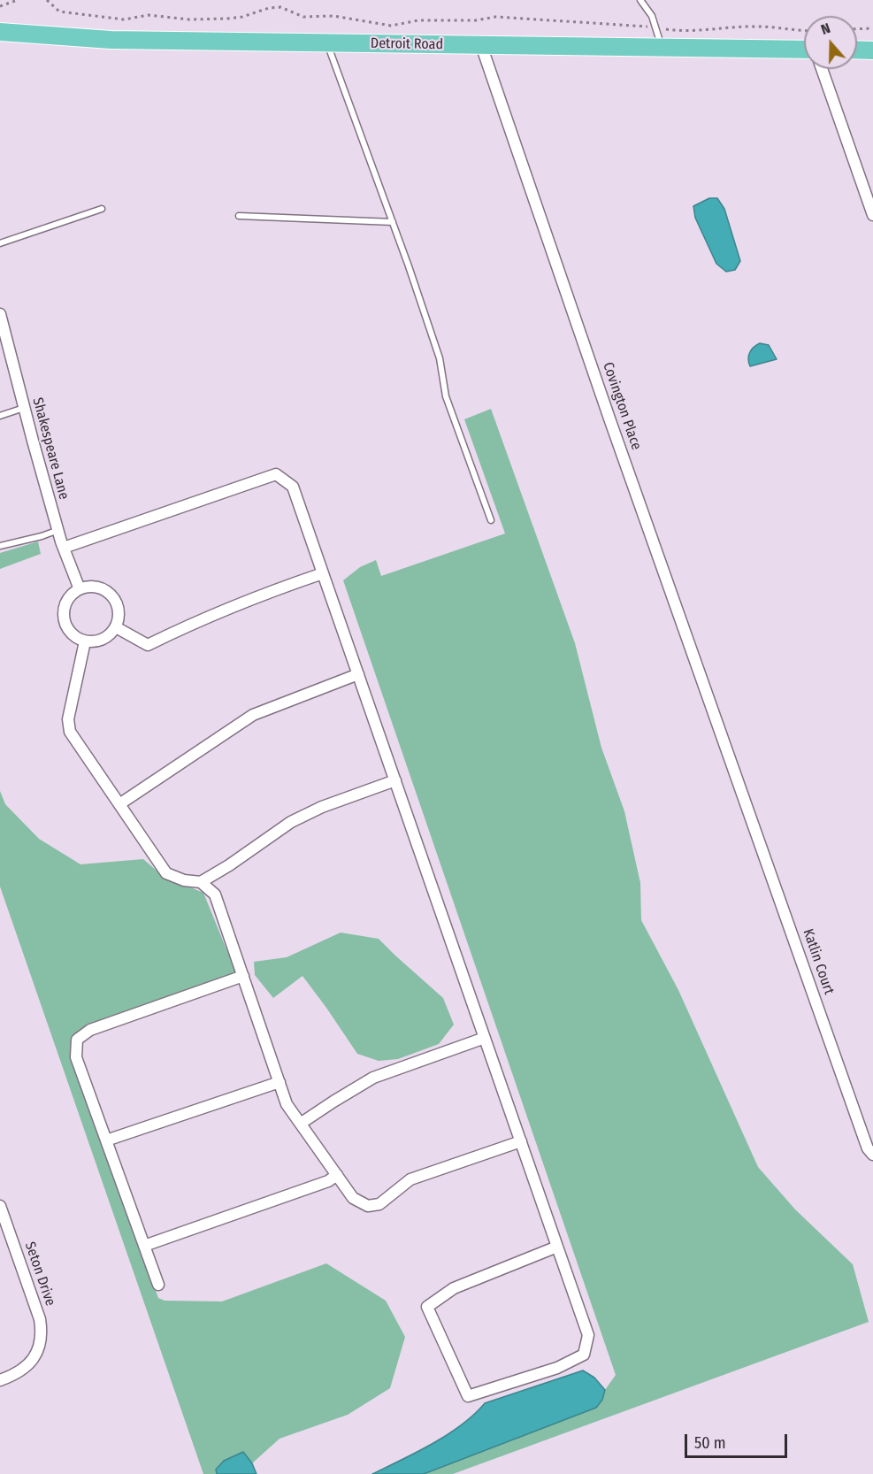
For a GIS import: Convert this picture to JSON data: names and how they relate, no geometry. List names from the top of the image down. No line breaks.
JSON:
{"streets":{"main road":["Detroit Road"],"street":["Covington Place","Shakespeare Lane","Katlin Court","Seton Drive"]},"crossings":[["Detroit Road","Covington Place"],["Covington Place","Katlin Court"]],"scale_bar":"50 m","north":"top"}
